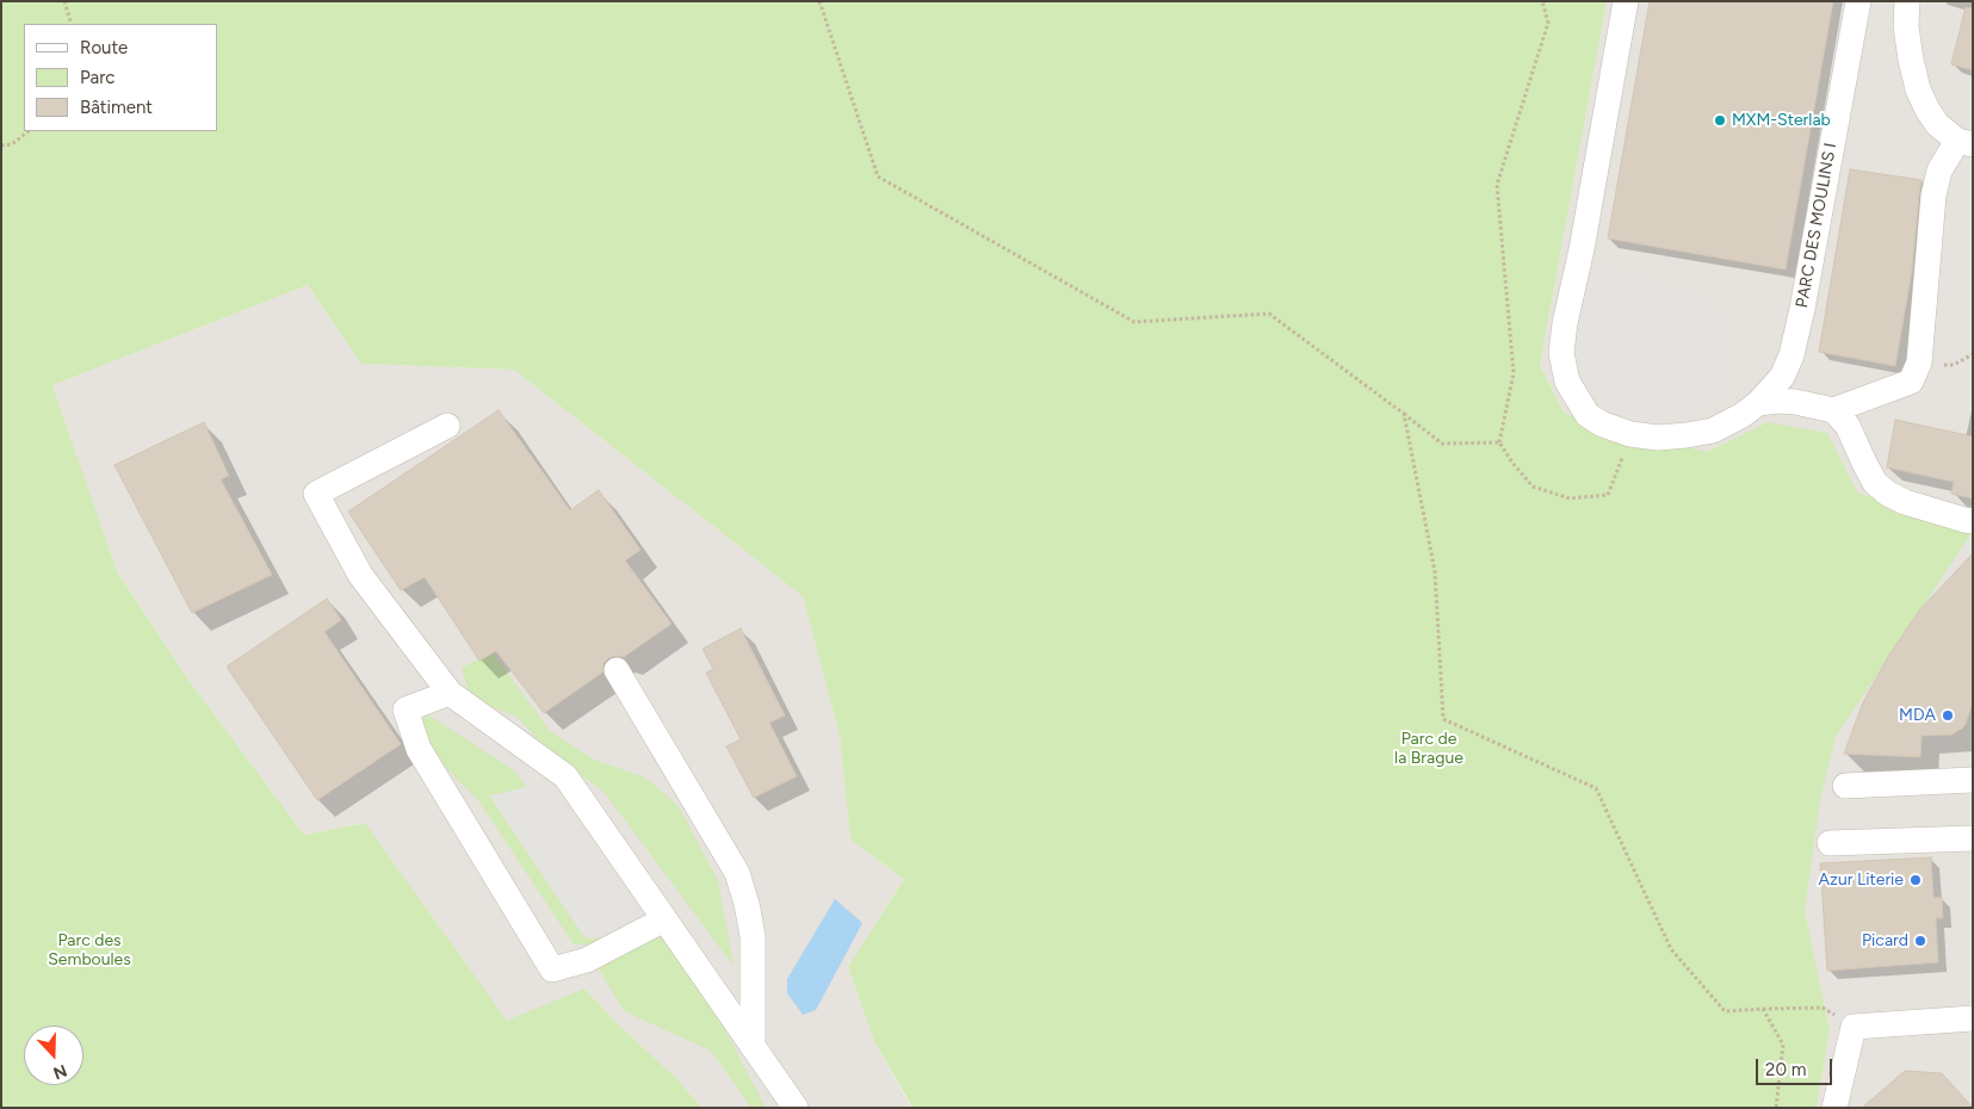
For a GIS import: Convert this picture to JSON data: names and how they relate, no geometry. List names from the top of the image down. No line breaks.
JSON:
{"streets":{"lane":["PARC DES MOULINS I"]},"parks":["Parc de la Brague","Parc des Semboules"],"places":["MXM-Sterlab","MDA","Azur Literie","Picard"],"legend":["Route","Parc","Bâtiment"],"scale_bar":"20 m","north":"bottom"}
